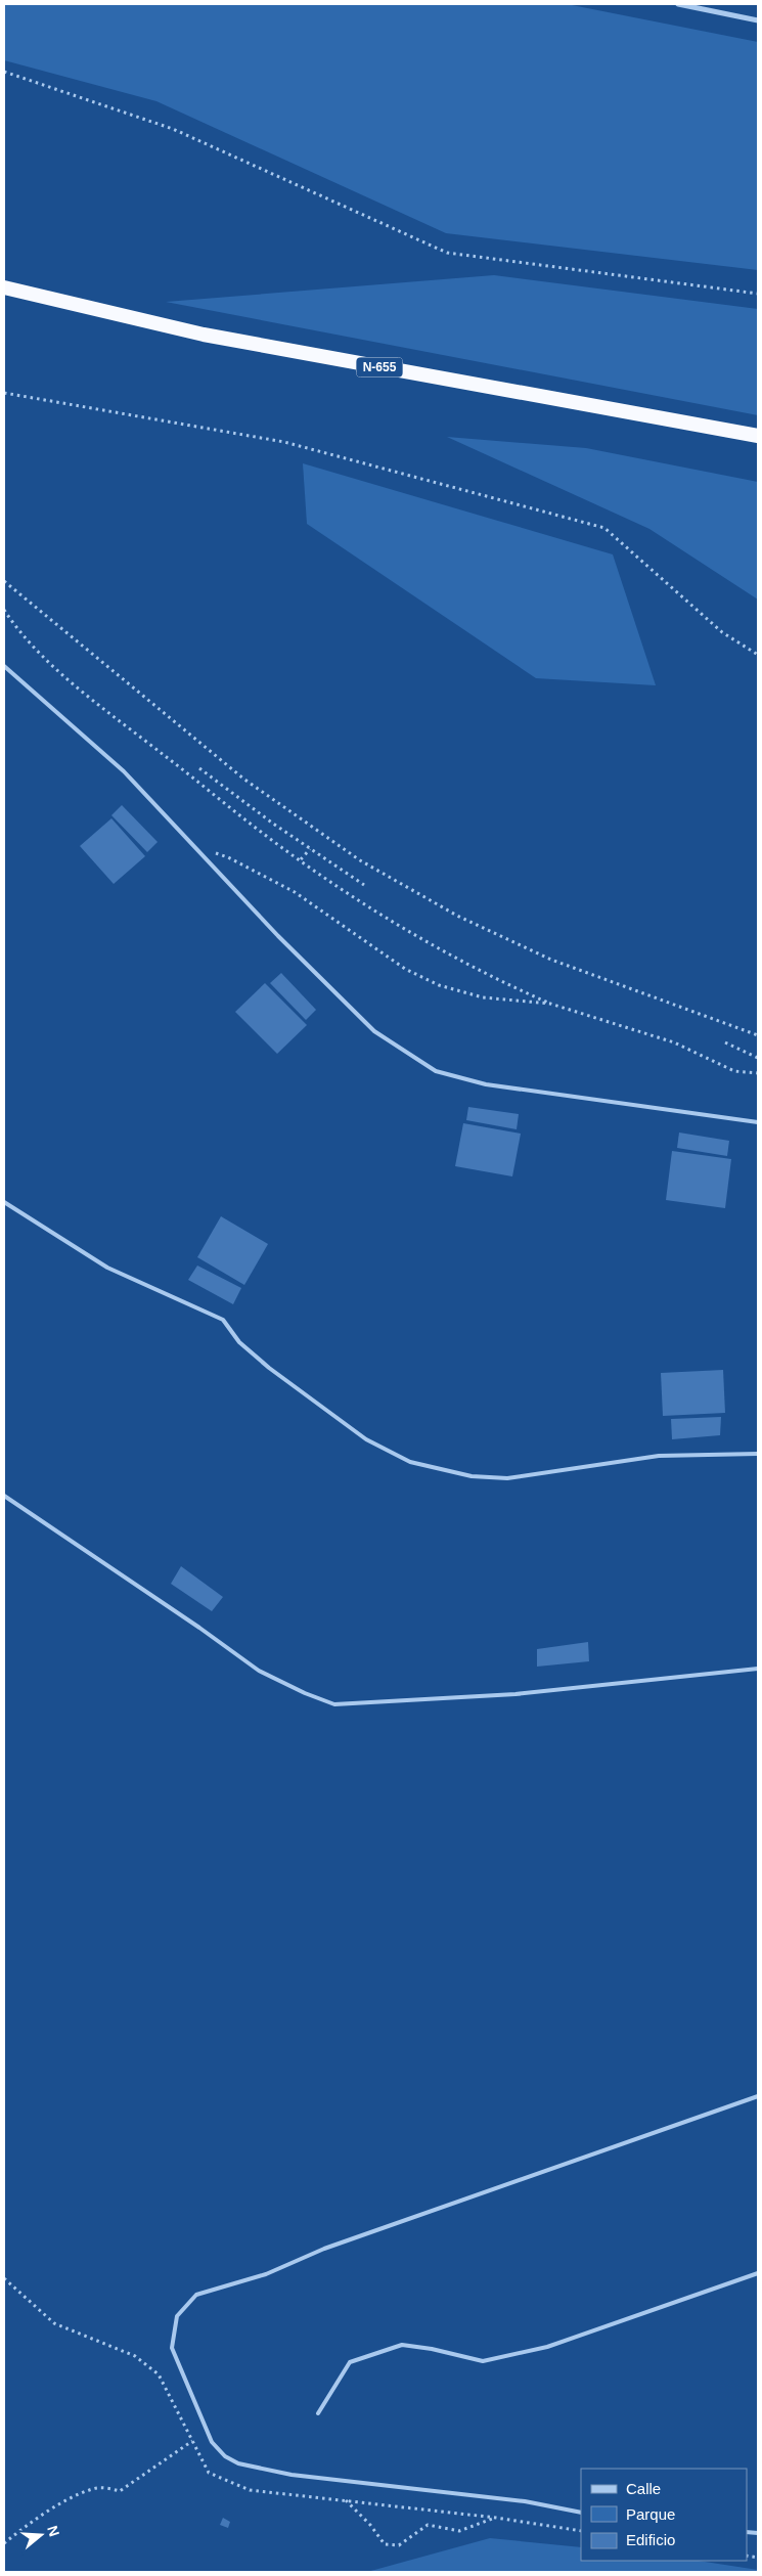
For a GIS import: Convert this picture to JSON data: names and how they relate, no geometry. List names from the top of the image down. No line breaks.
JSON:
{"streets":{"highway":["N-655"]},"legend":["Calle","Parque","Edificio"],"north":"right"}
